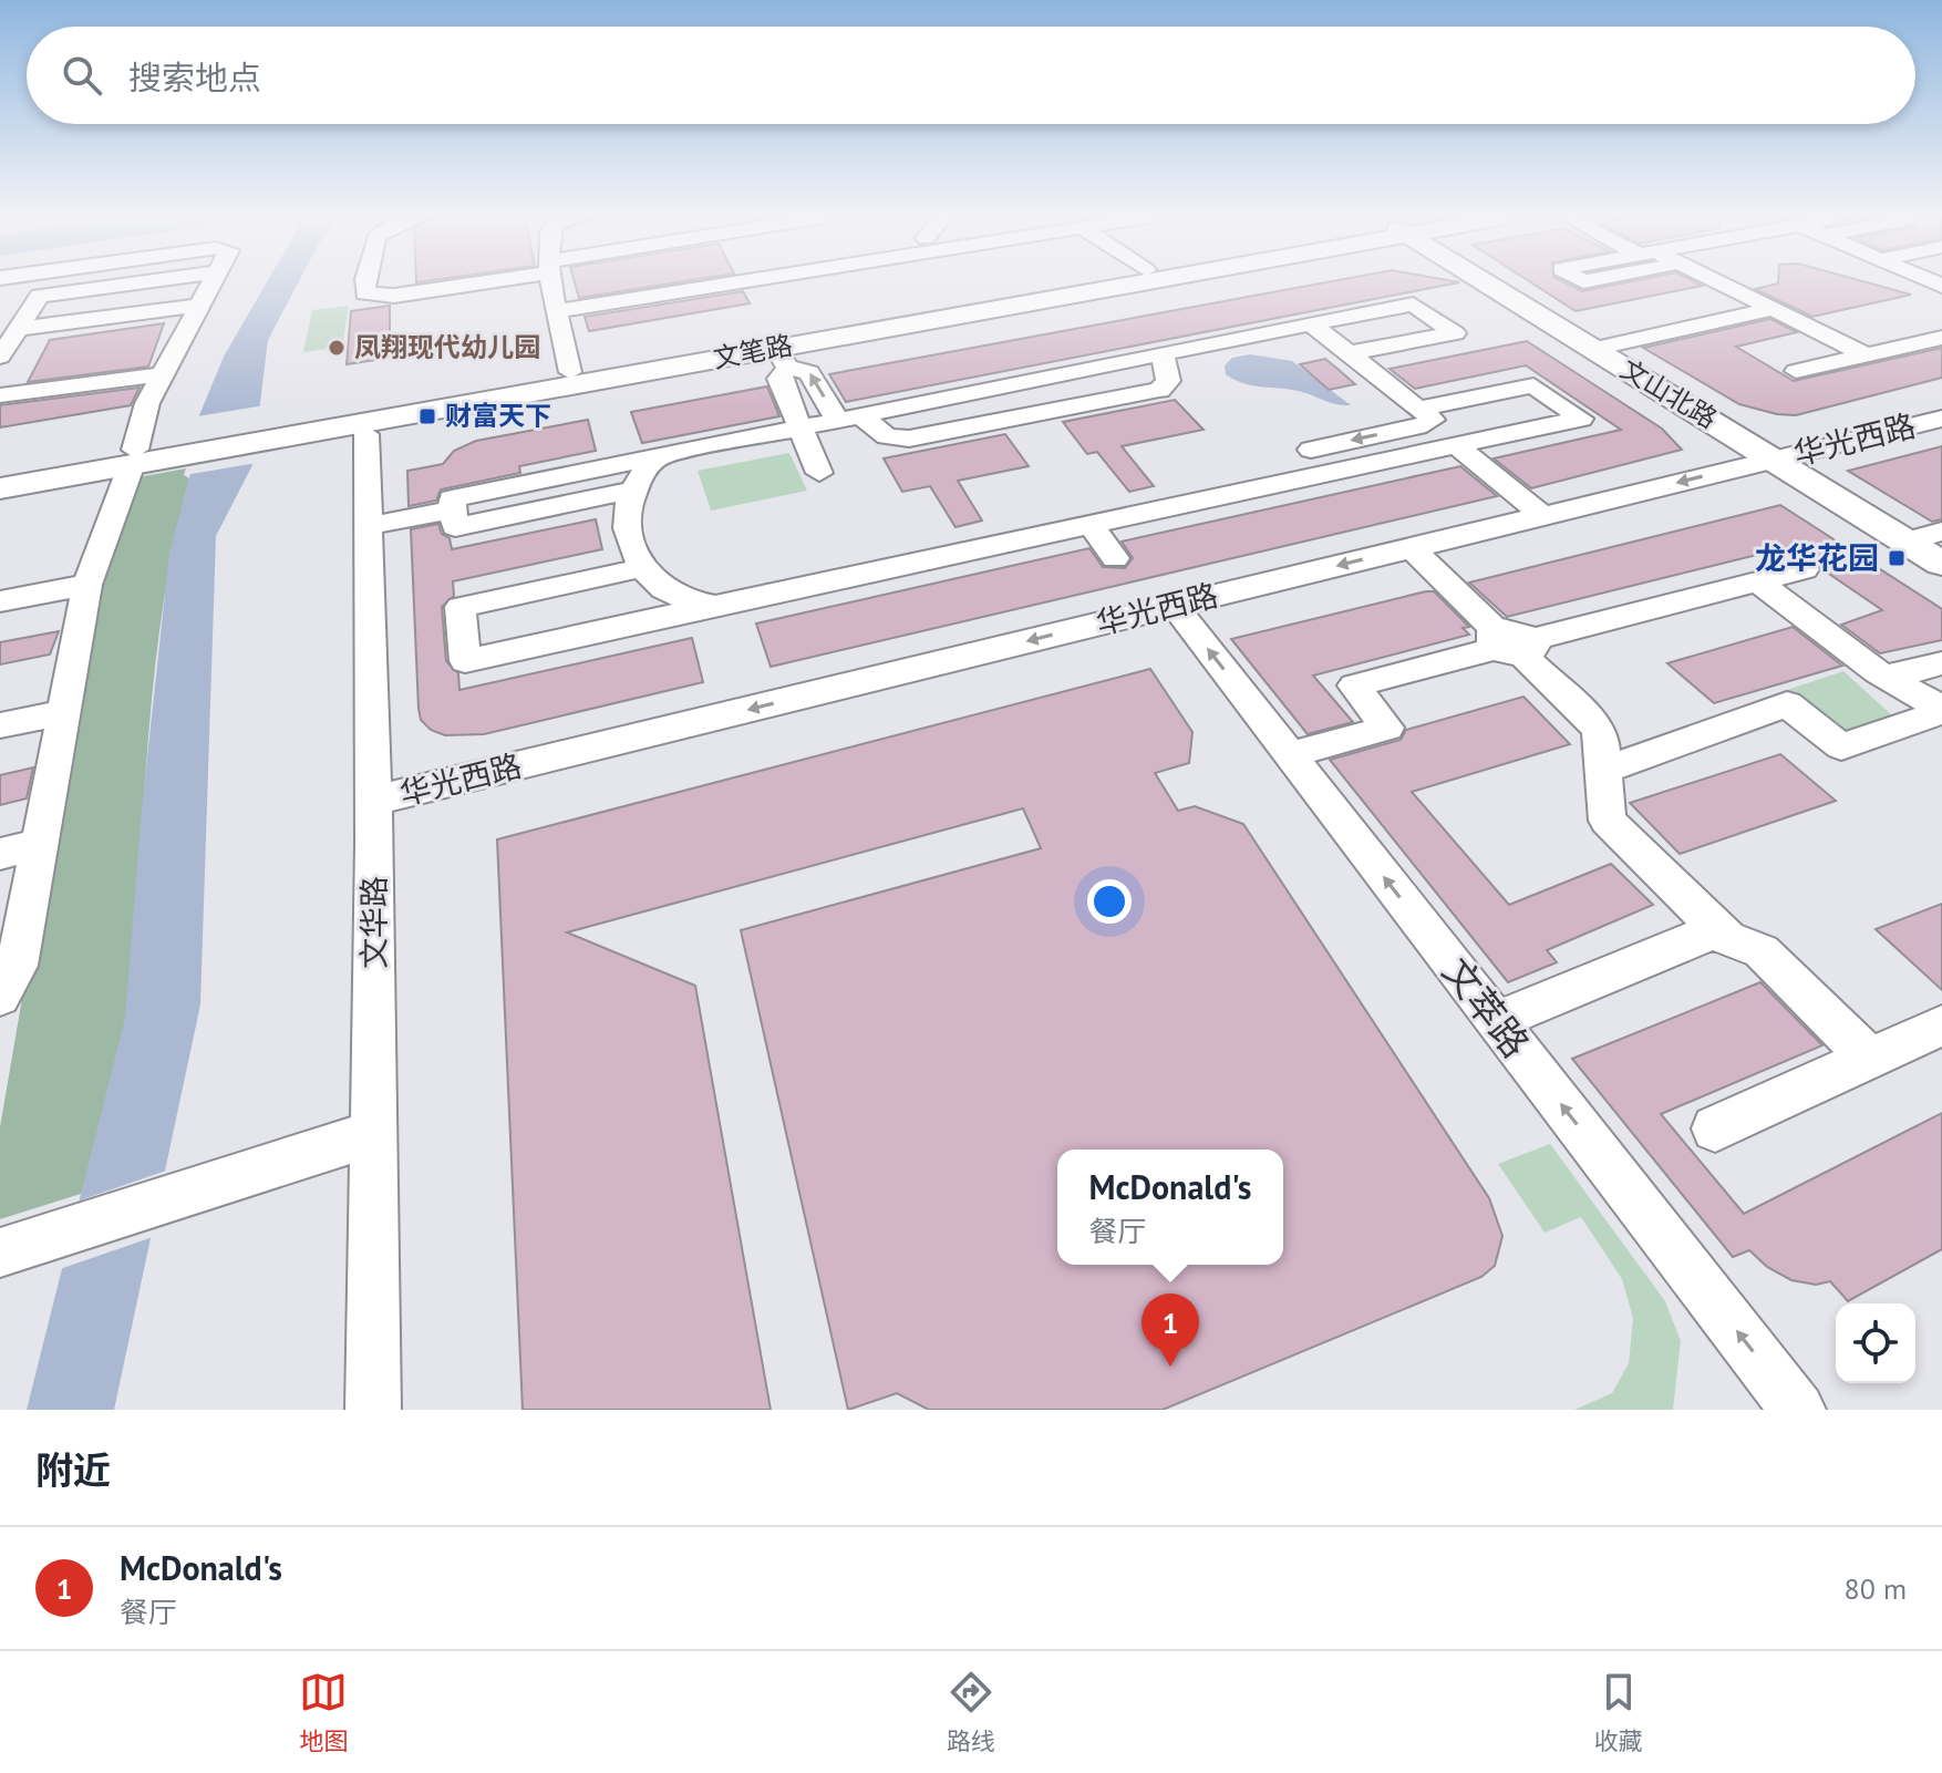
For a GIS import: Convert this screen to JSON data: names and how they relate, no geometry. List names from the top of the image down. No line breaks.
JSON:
{"streets":{"main road":["文笔路","文山北路"],"street":["华光西路","文华路","文萃路"]},"crossings":[["文山北路","华光西路"],["华光西路","文华路"],["华光西路","文萃路"]],"places":{"other":["凤翔现代幼儿园"],"transit":["财富天下","龙华花园"]},"page":{"search":"搜索地点","popup":["McDonald's","餐厅"],"pins":"1","heading":"附近","list":[{"mark":"1","name":"McDonald's","note":"餐厅","value":"80 m"}],"nav":["地图","路线","收藏"]}}
